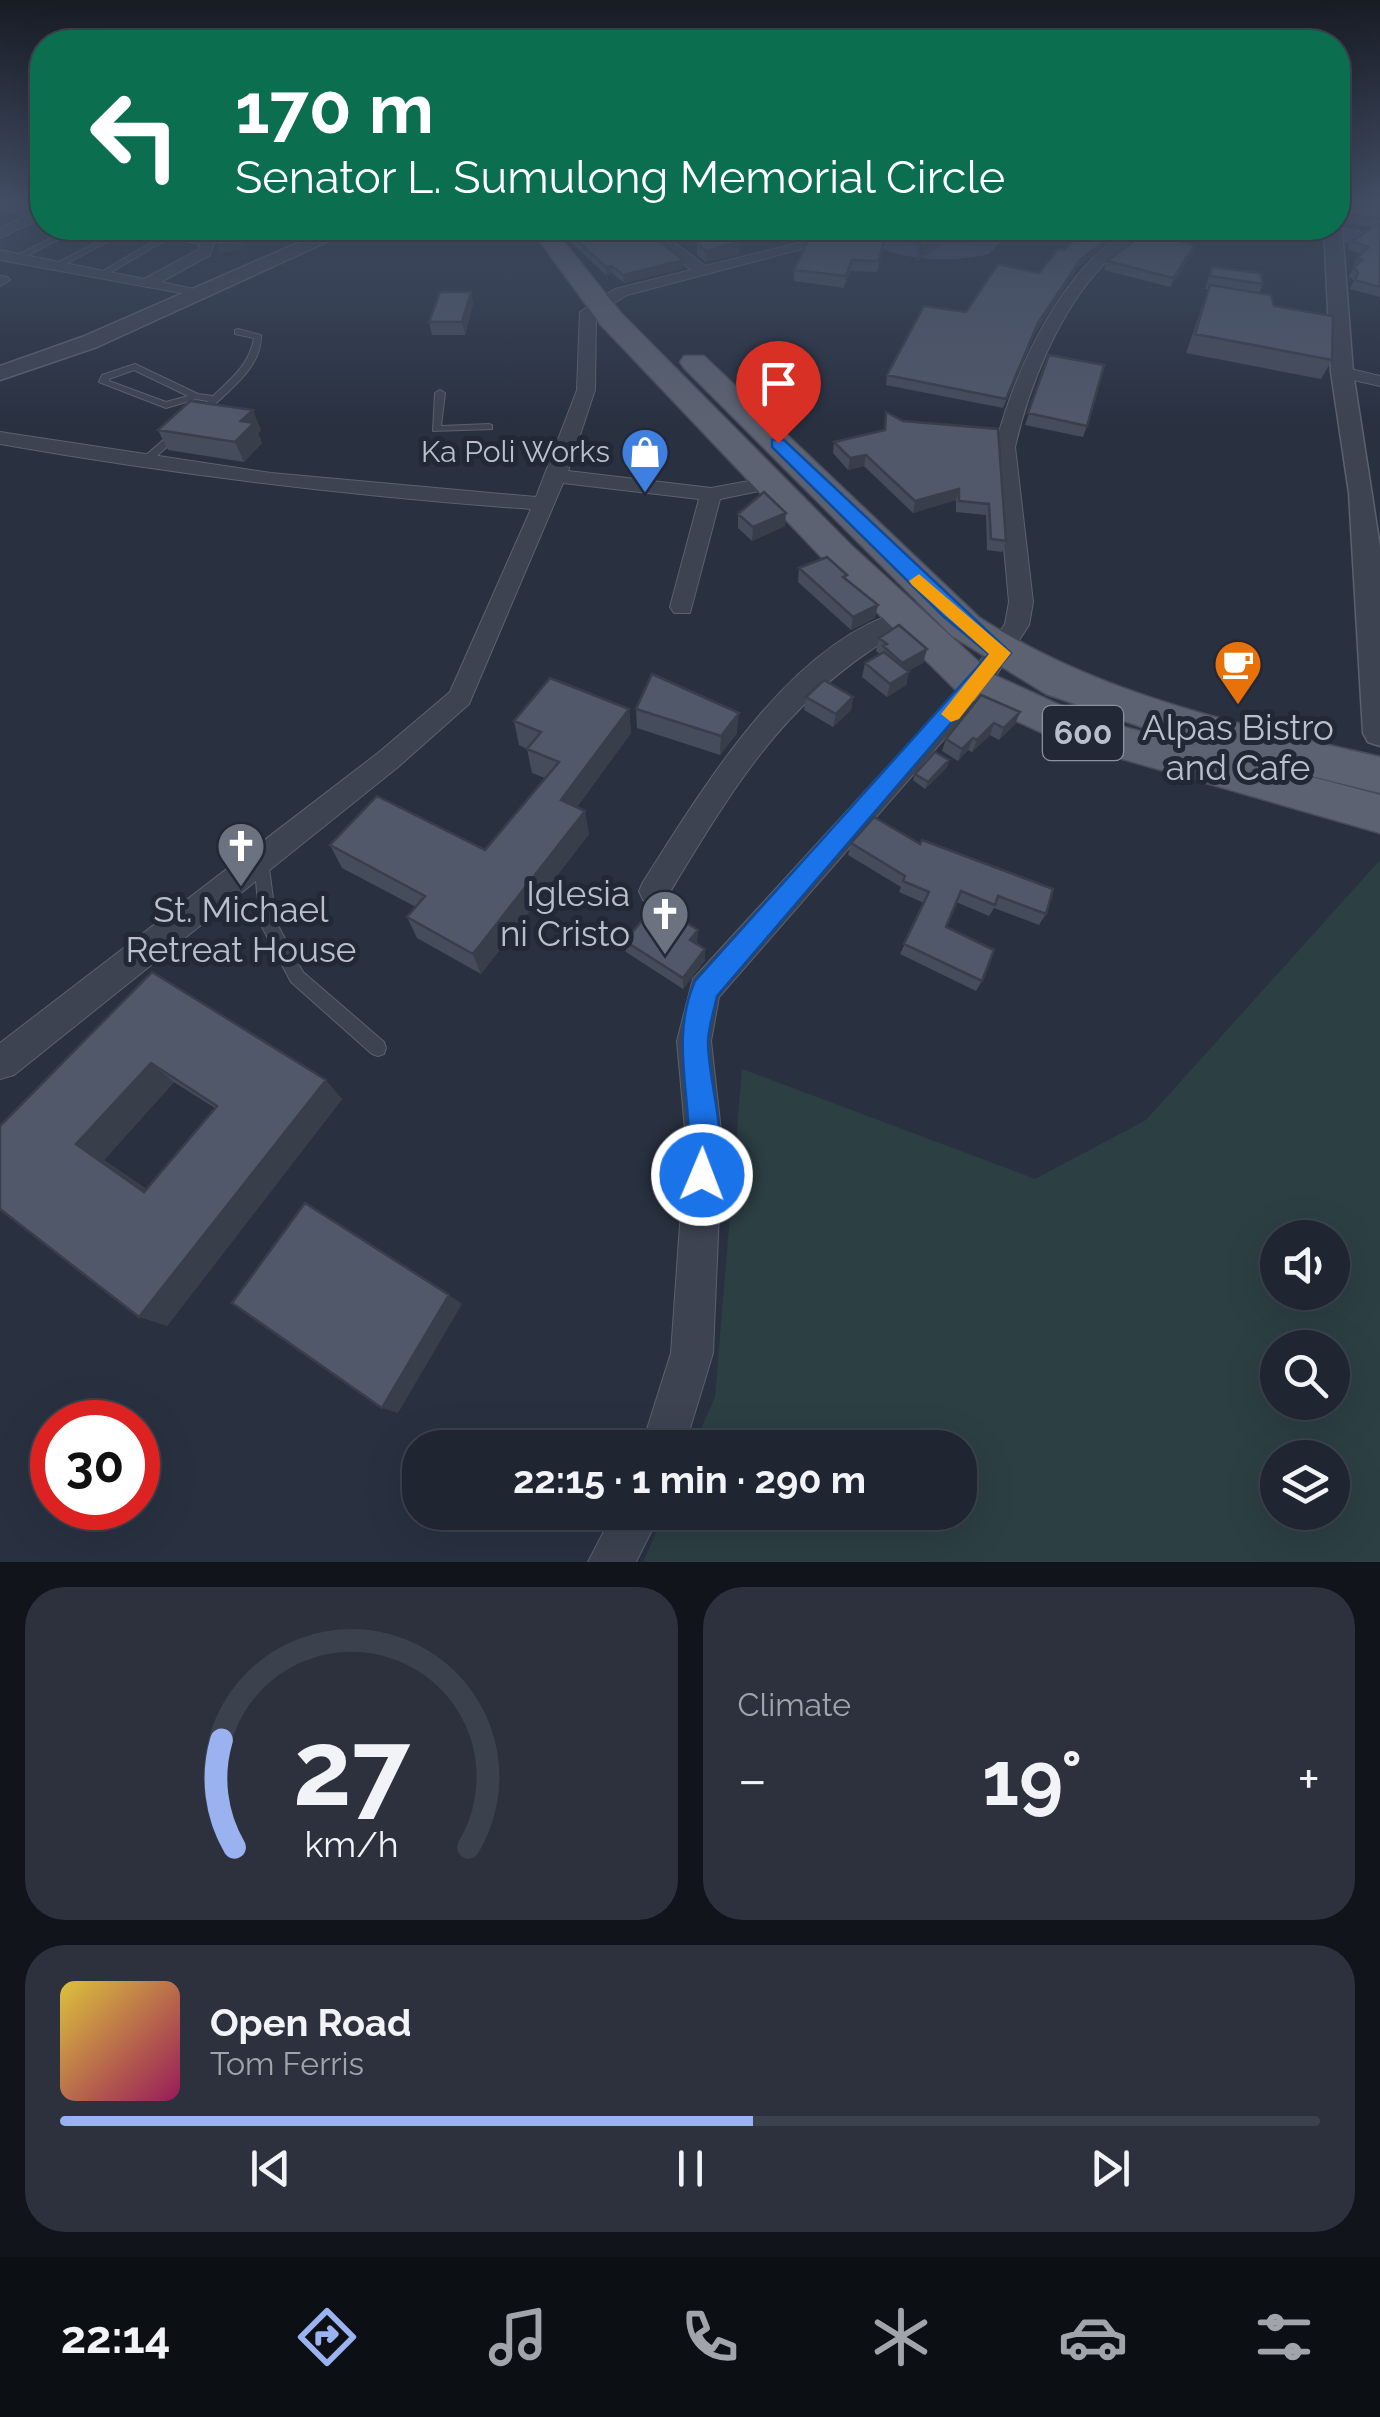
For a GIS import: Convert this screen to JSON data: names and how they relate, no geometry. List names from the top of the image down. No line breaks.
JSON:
{"streets":{"main road":["600"]},"places":{"shop":["Ka Poli Works"],"cafe":["Alpas Bistro and Cafe"],"church":["St. Michael Retreat House","Iglesia ni Cristo"]},"page":{"turn":["170 m","Senator L. Sumulong Memorial Circle"],"limit":"30","trip":"22:15 · 1 min · 290 m","tile":"Climate","heat":["−","19°","+"],"song":["Open Road","Tom Ferris"],"tabs":"22:14","gauge":["27","km/h"]}}
